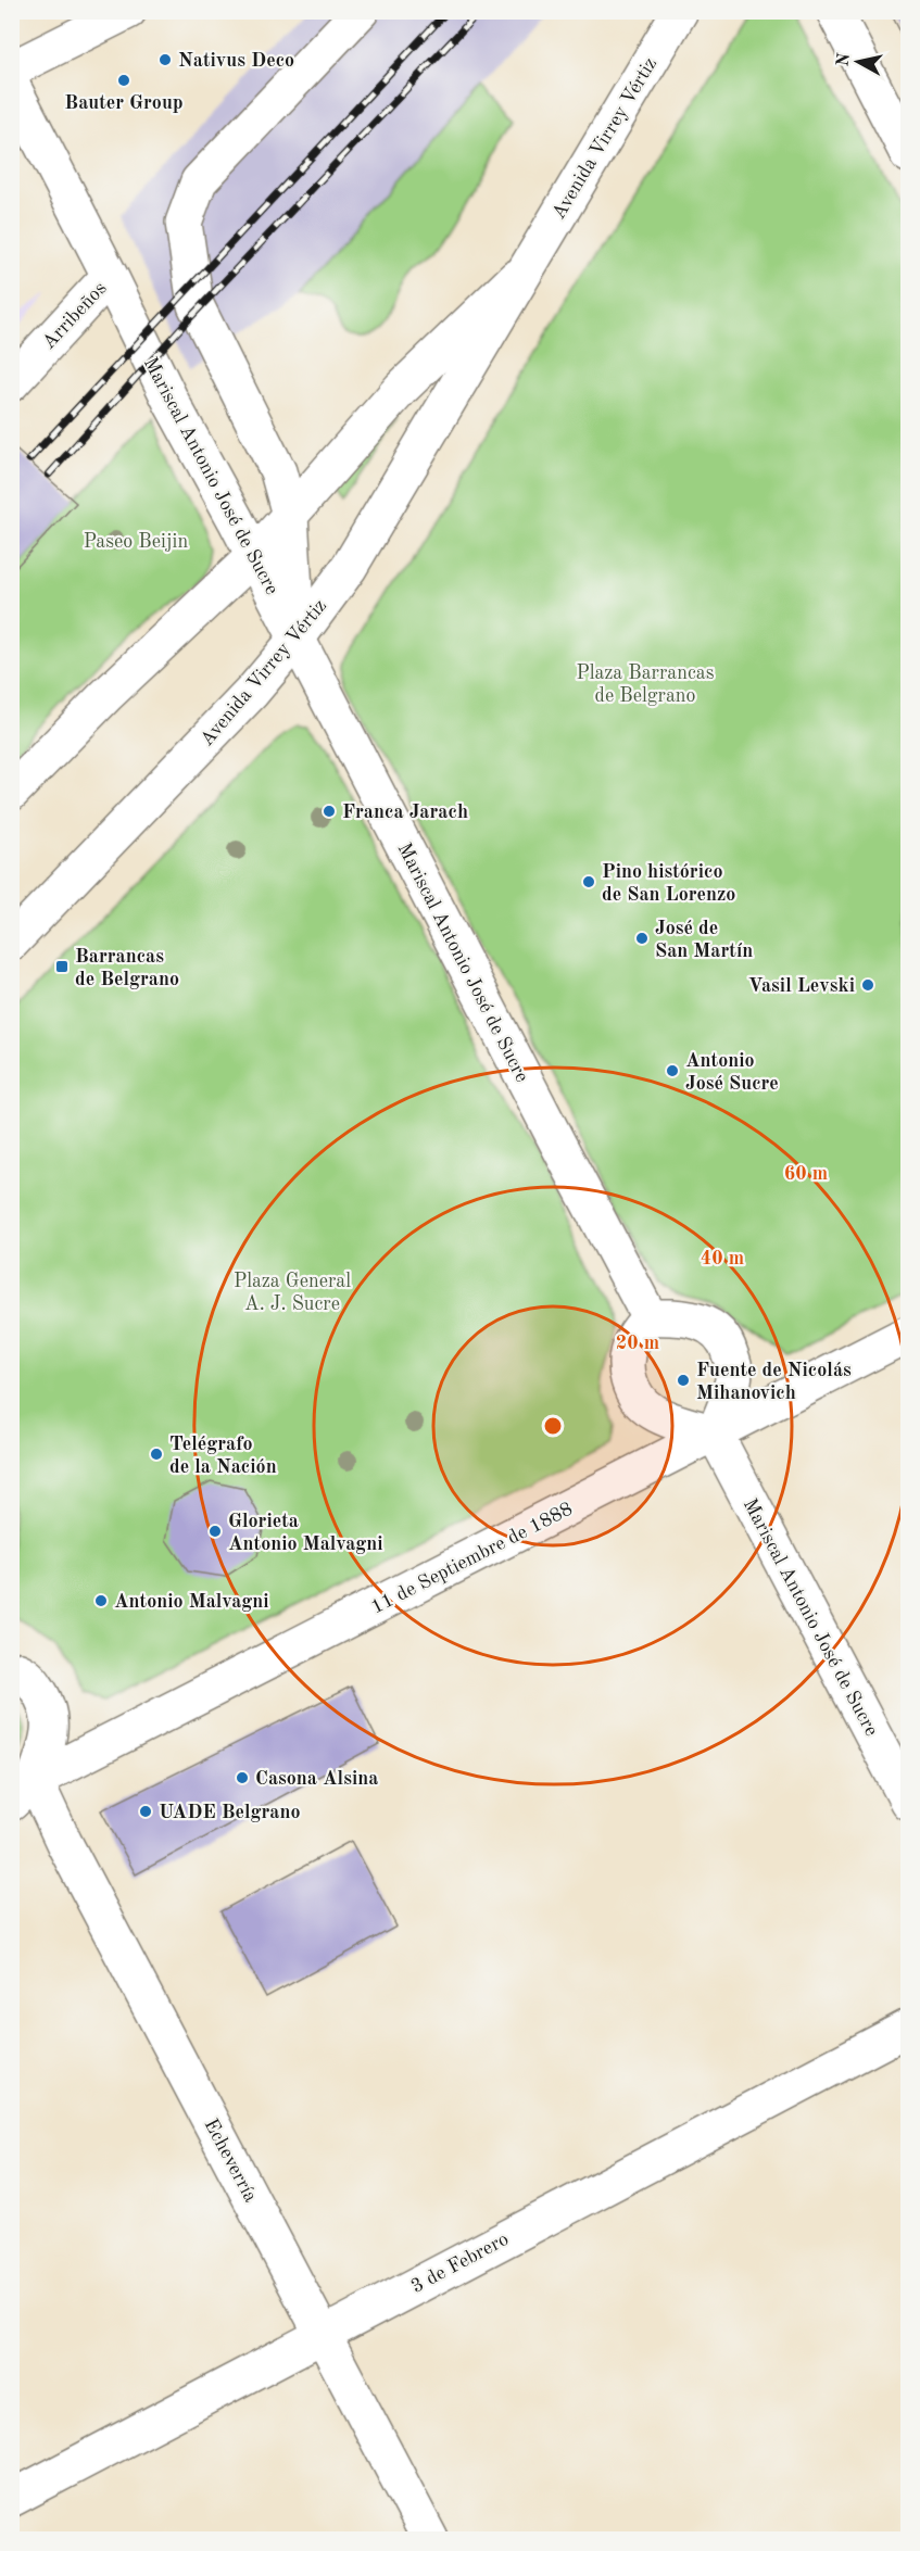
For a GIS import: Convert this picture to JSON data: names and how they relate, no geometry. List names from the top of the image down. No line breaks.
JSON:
{"streets":{"street":["Avenida Virrey Vértiz","Arribeños","Mariscal Antonio José de Sucre","11 de Septiembre de 1888","Echeverría","3 de Febrero"]},"crossings":[["Avenida Virrey Vértiz","Mariscal Antonio José de Sucre"],["Arribeños","Mariscal Antonio José de Sucre"],["Mariscal Antonio José de Sucre","11 de Septiembre de 1888"],["11 de Septiembre de 1888","Echeverría"],["Echeverría","3 de Febrero"]],"parks":["Paseo Beijin","Plaza Barrancas de Belgrano","Plaza General A. J. Sucre"],"places":{"other":["Nativus Deco","Bauter Group","Franca Jarach","Pino histórico de San Lorenzo","José de San Martín","Vasil Levski","Antonio José Sucre","Fuente de Nicolás Mihanovich","Telégrafo de la Nación","Glorieta Antonio Malvagni","Antonio Malvagni","Casona Alsina","UADE Belgrano"],"transit":["Barrancas de Belgrano"]},"north":"left","rings":["60 m","40 m","20 m"]}
